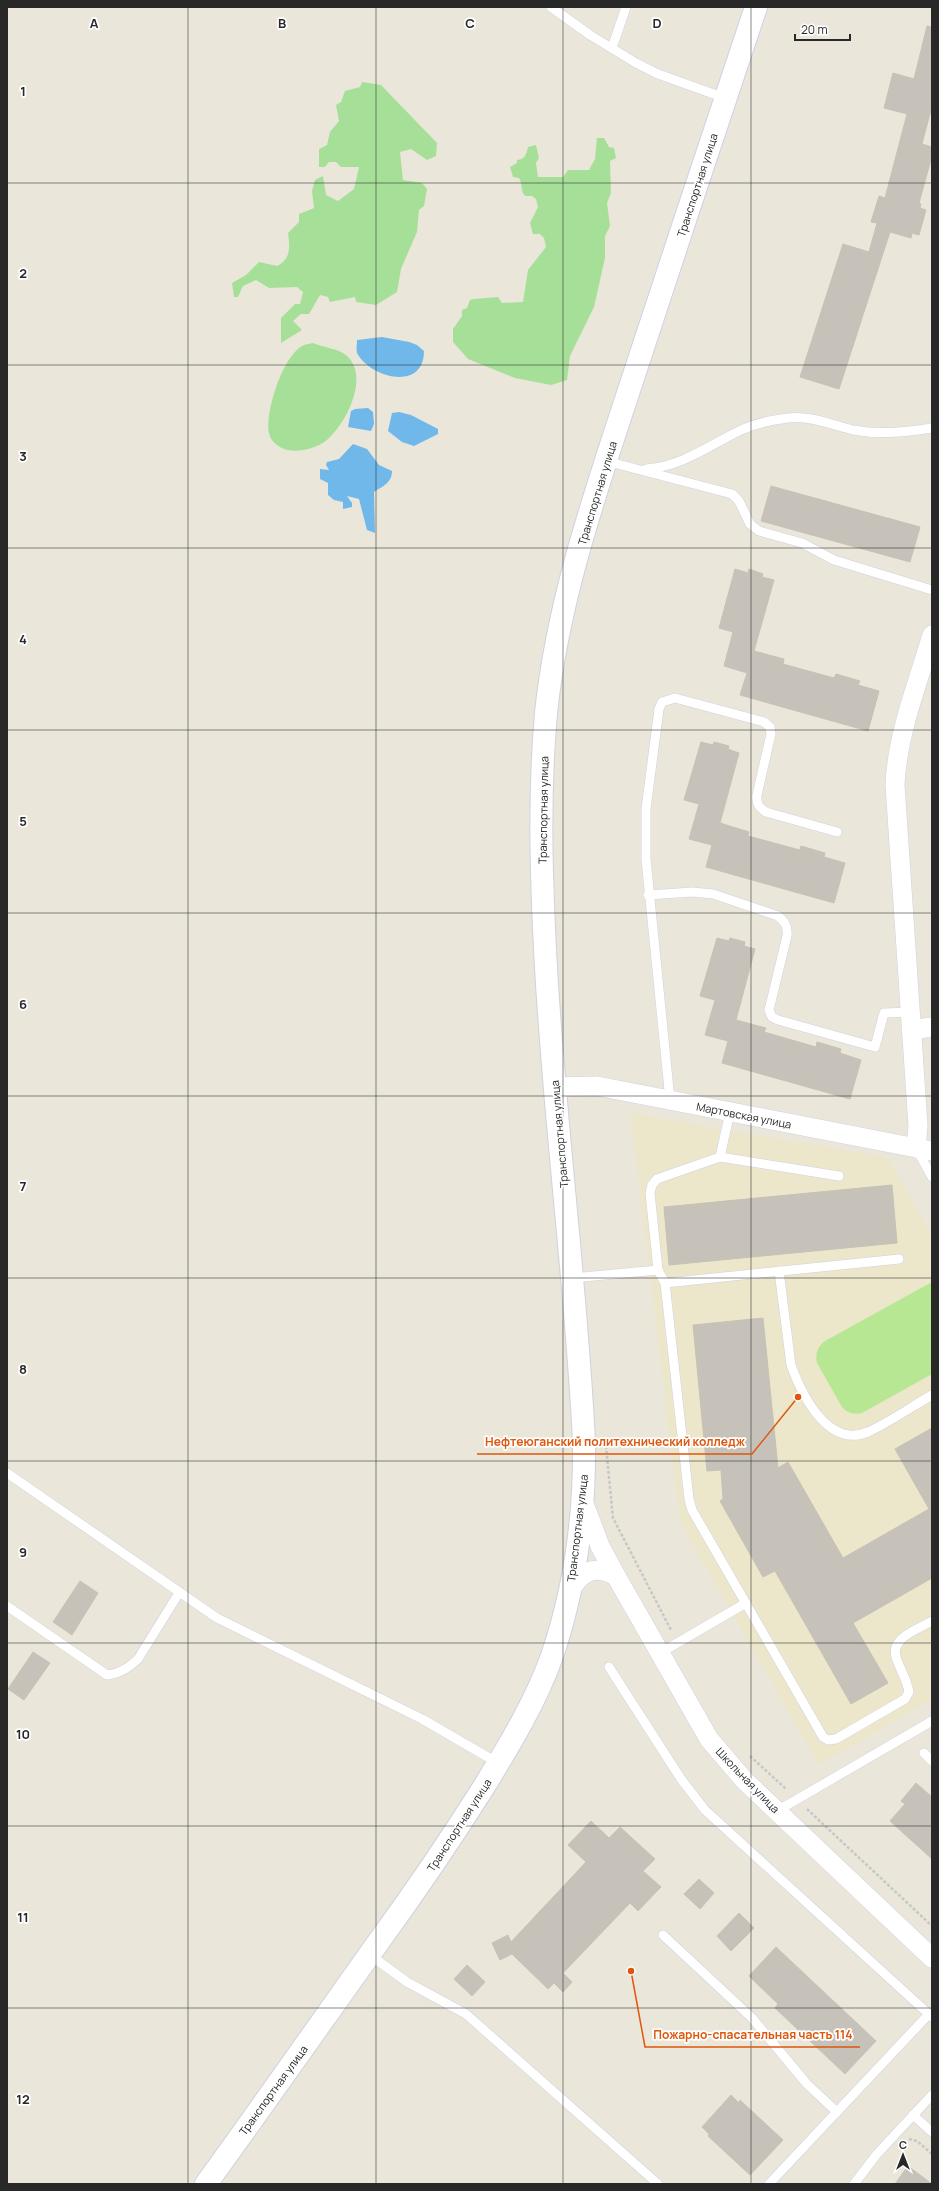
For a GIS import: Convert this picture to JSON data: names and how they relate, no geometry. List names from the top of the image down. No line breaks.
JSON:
{"streets":{"street":["Транспортная улица","Мартовская улица","Школьная улица"]},"crossings":[["Транспортная улица","Мартовская улица"],["Транспортная улица","Школьная улица"]],"places":["Нефтеюганский политехнический колледж","Пожарно-спасательная часть 114"],"scale_bar":"20 m","north":"top","grid":{"columns":["A","B","C","D"],"rows":["1","2","3","4","5","6","7","8","9","10","11","12"]}}
